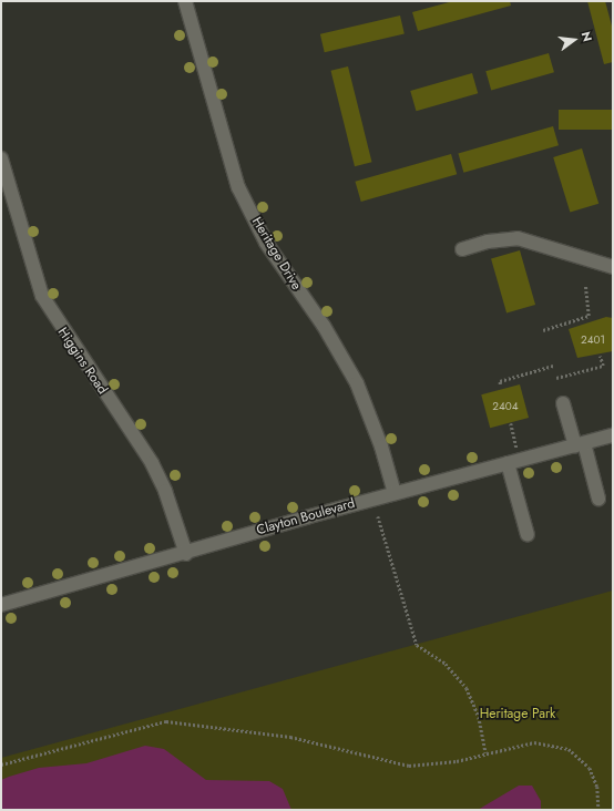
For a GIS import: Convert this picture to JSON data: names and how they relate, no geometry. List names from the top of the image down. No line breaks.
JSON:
{"streets":{"street":["Heritage Drive","Higgins Road","Clayton Boulevard"]},"crossings":[["Heritage Drive","Clayton Boulevard"],["Higgins Road","Clayton Boulevard"]],"parks":["Heritage Park"],"house_numbers":["2401","2404"],"north":"right"}
